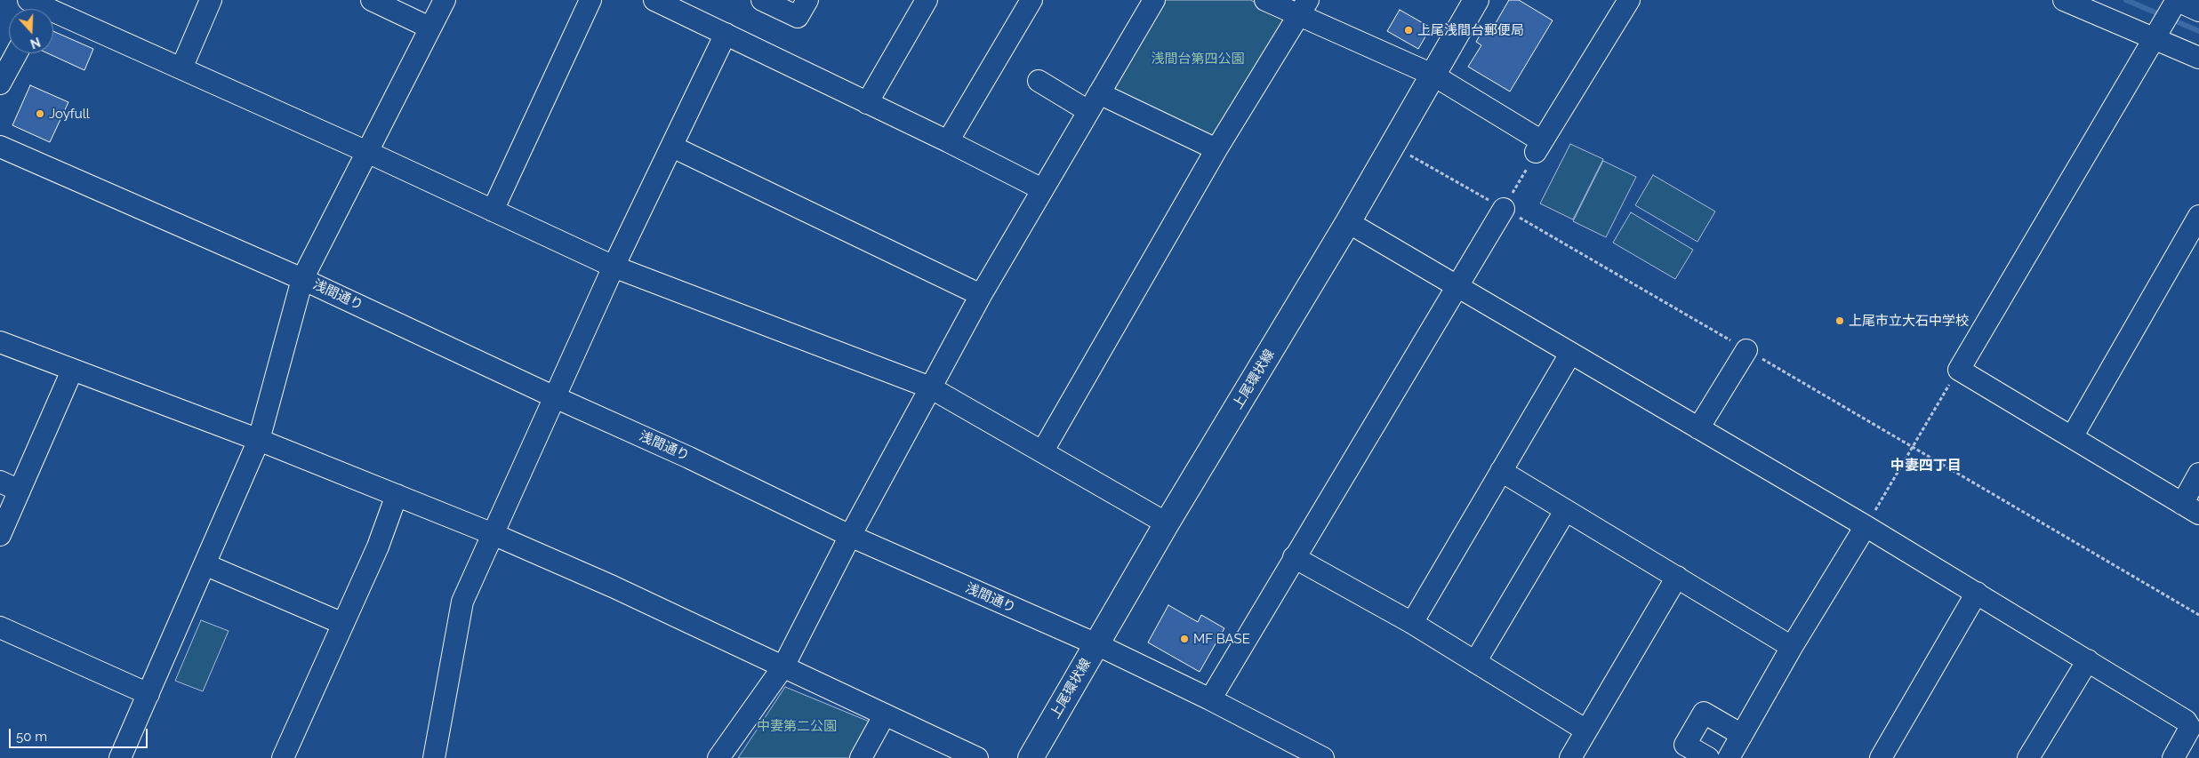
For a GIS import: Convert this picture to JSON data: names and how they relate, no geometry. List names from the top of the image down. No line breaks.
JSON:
{"streets":{"main road":["上尾環状線"],"street":["浅間通り"]},"crossings":[["浅間通り","上尾環状線"]],"districts":["中妻四丁目"],"parks":["浅間台第四公園","中妻第二公園"],"places":["上尾浅間台郵便局","Joyfull","上尾市立大石中学校","MF BASE"],"scale_bar":"50 m","north":"bottom"}
